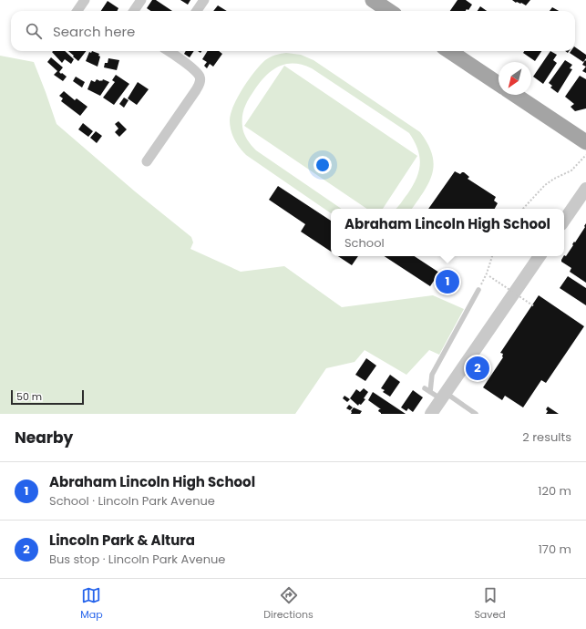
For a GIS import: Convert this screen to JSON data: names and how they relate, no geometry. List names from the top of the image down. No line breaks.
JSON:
{"scale_bar":"50 m","north":"bottom left","page":{"search":"Search here","popup":["Abraham Lincoln High School","School"],"pins":["1","2"],"scale":"50 m","heading":["Nearby","2 results"],"list":[{"mark":"1","name":"Abraham Lincoln High School","note":"School · Lincoln Park Avenue","value":"120 m"},{"mark":"2","name":"Lincoln Park & Altura","note":"Bus stop · Lincoln Park Avenue","value":"170 m"}],"nav":["Map","Directions","Saved"]}}
